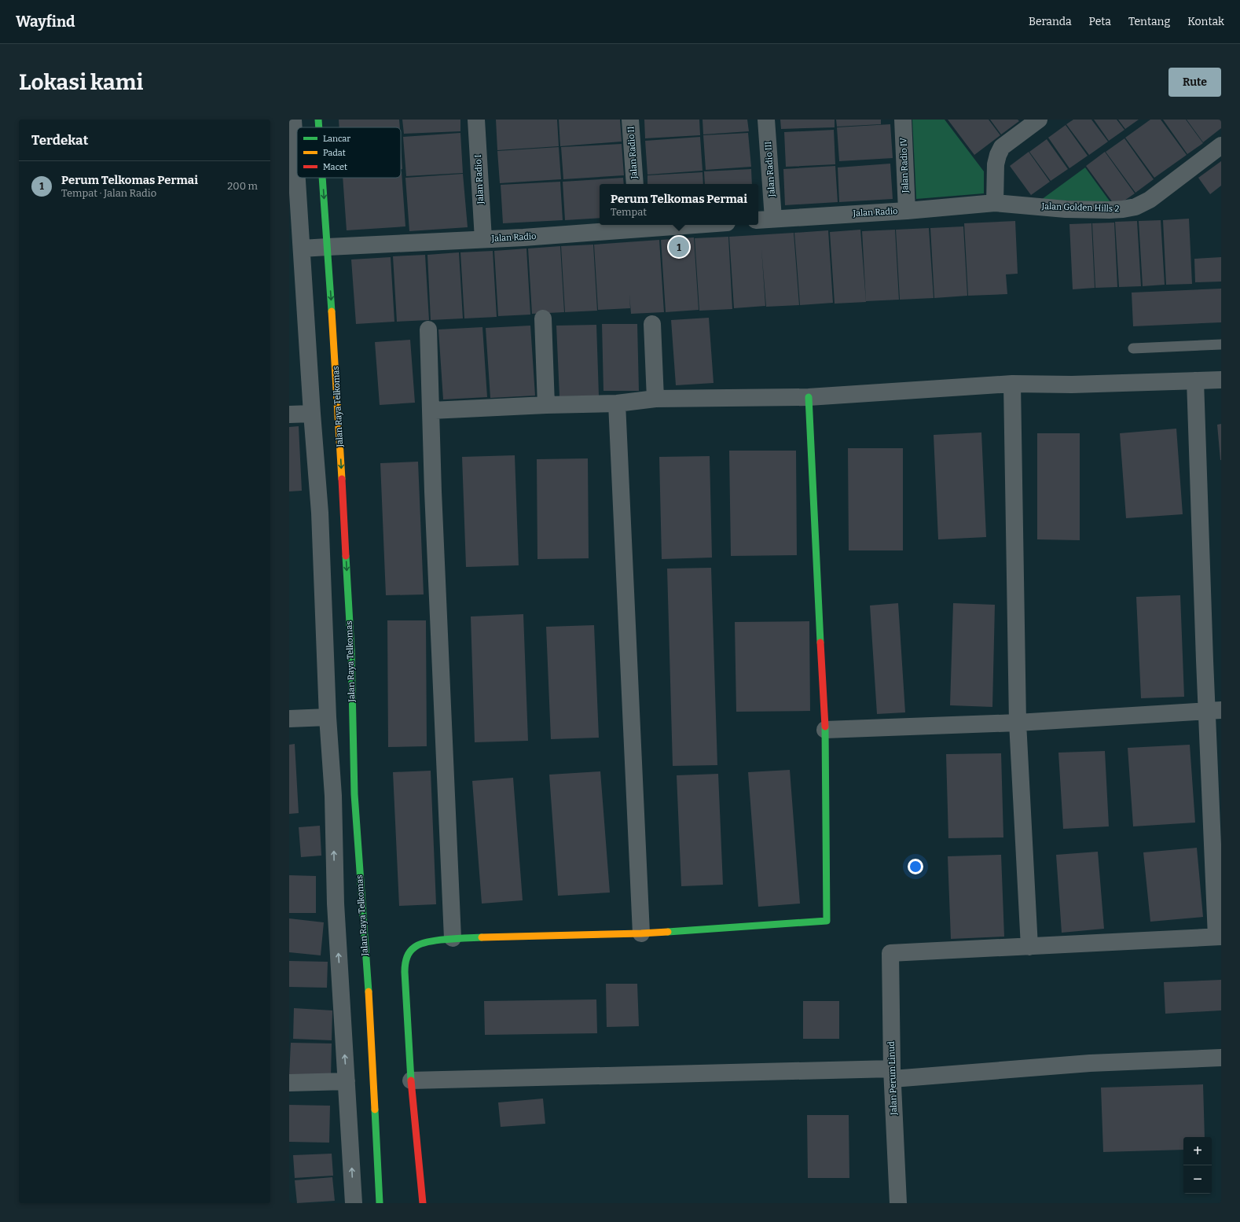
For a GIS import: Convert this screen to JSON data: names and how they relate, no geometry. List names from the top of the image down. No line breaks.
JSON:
{"streets":{"street":["Jalan Radio II","Jalan Radio IV","Jalan Radio III","Jalan Radio I","Jalan Golden Hills 2","Jalan Radio","Jalan Raya Telkomas","Jalan Perum Linud"]},"crossings":[["Jalan Radio IV","Jalan Radio"],["Jalan Radio III","Jalan Radio"],["Jalan Radio I","Jalan Radio"],["Jalan Golden Hills 2","Jalan Radio"],["Jalan Radio","Jalan Raya Telkomas"]],"legend":["Lancar","Padat","Macet"],"page":{"header":"Wayfind","nav":["Beranda","Peta","Tentang","Kontak"],"buttons":"Rute","title":"Lokasi kami","heading":"Terdekat","list":[{"mark":"1","name":"Perum Telkomas Permai","note":"Tempat · Jalan Radio","value":"200 m"}],"popup":["Perum Telkomas Permai","Tempat"],"pins":"1","map_buttons":["+","−"]}}
